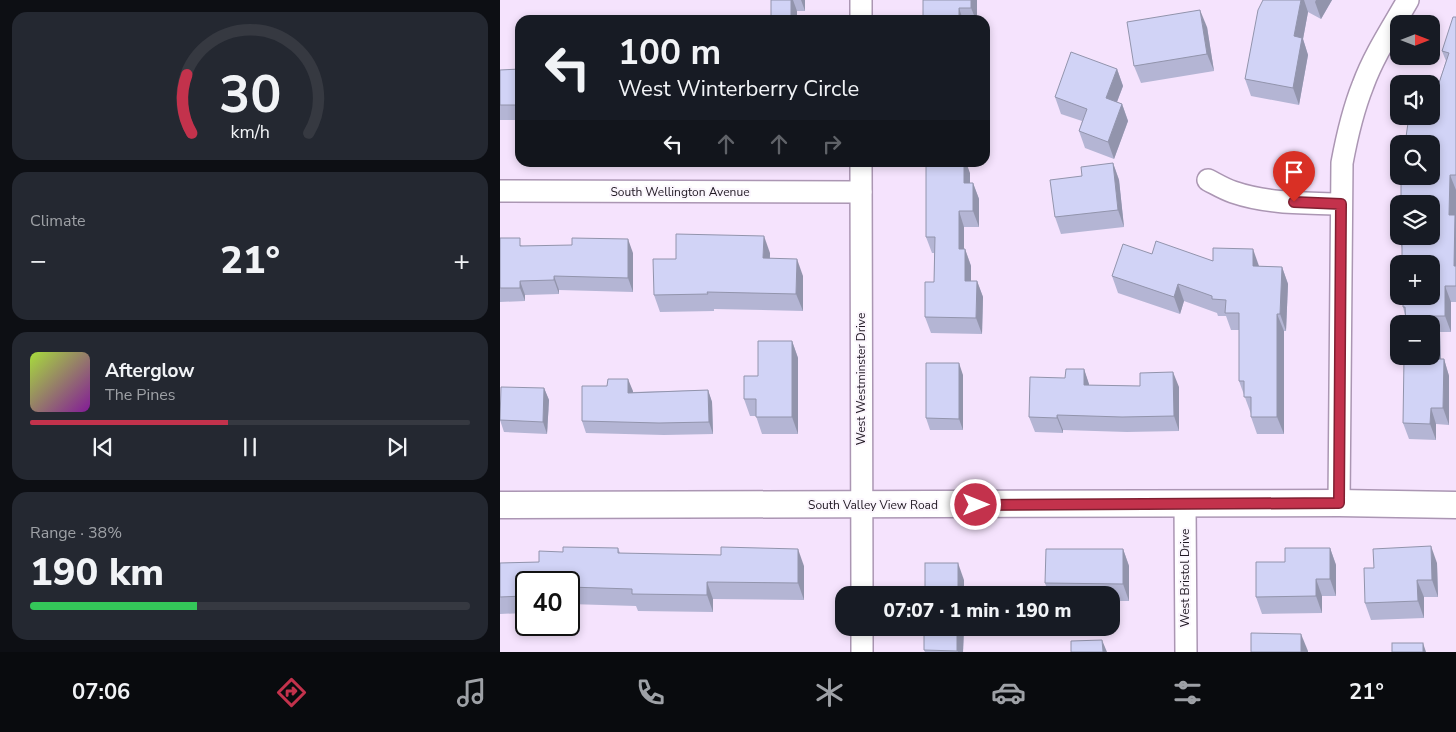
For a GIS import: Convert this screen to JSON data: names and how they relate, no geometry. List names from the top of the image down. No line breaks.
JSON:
{"streets":{"street":["South Wellington Avenue","West Westminster Drive","South Valley View Road","West Bristol Drive"]},"crossings":[["South Wellington Avenue","West Westminster Drive"],["West Westminster Drive","South Valley View Road"],["South Valley View Road","West Bristol Drive"]],"north":"right","page":{"map_buttons":["+","−"],"turn":["100 m","West Winterberry Circle"],"tile":["Climate",["Range · 38%","190 km"]],"heat":["−","21°","+"],"song":["Afterglow","The Pines"],"limit":"40","trip":"07:07 · 1 min · 190 m","tabs":["07:06","21°"],"gauge":["30","km/h"]}}
